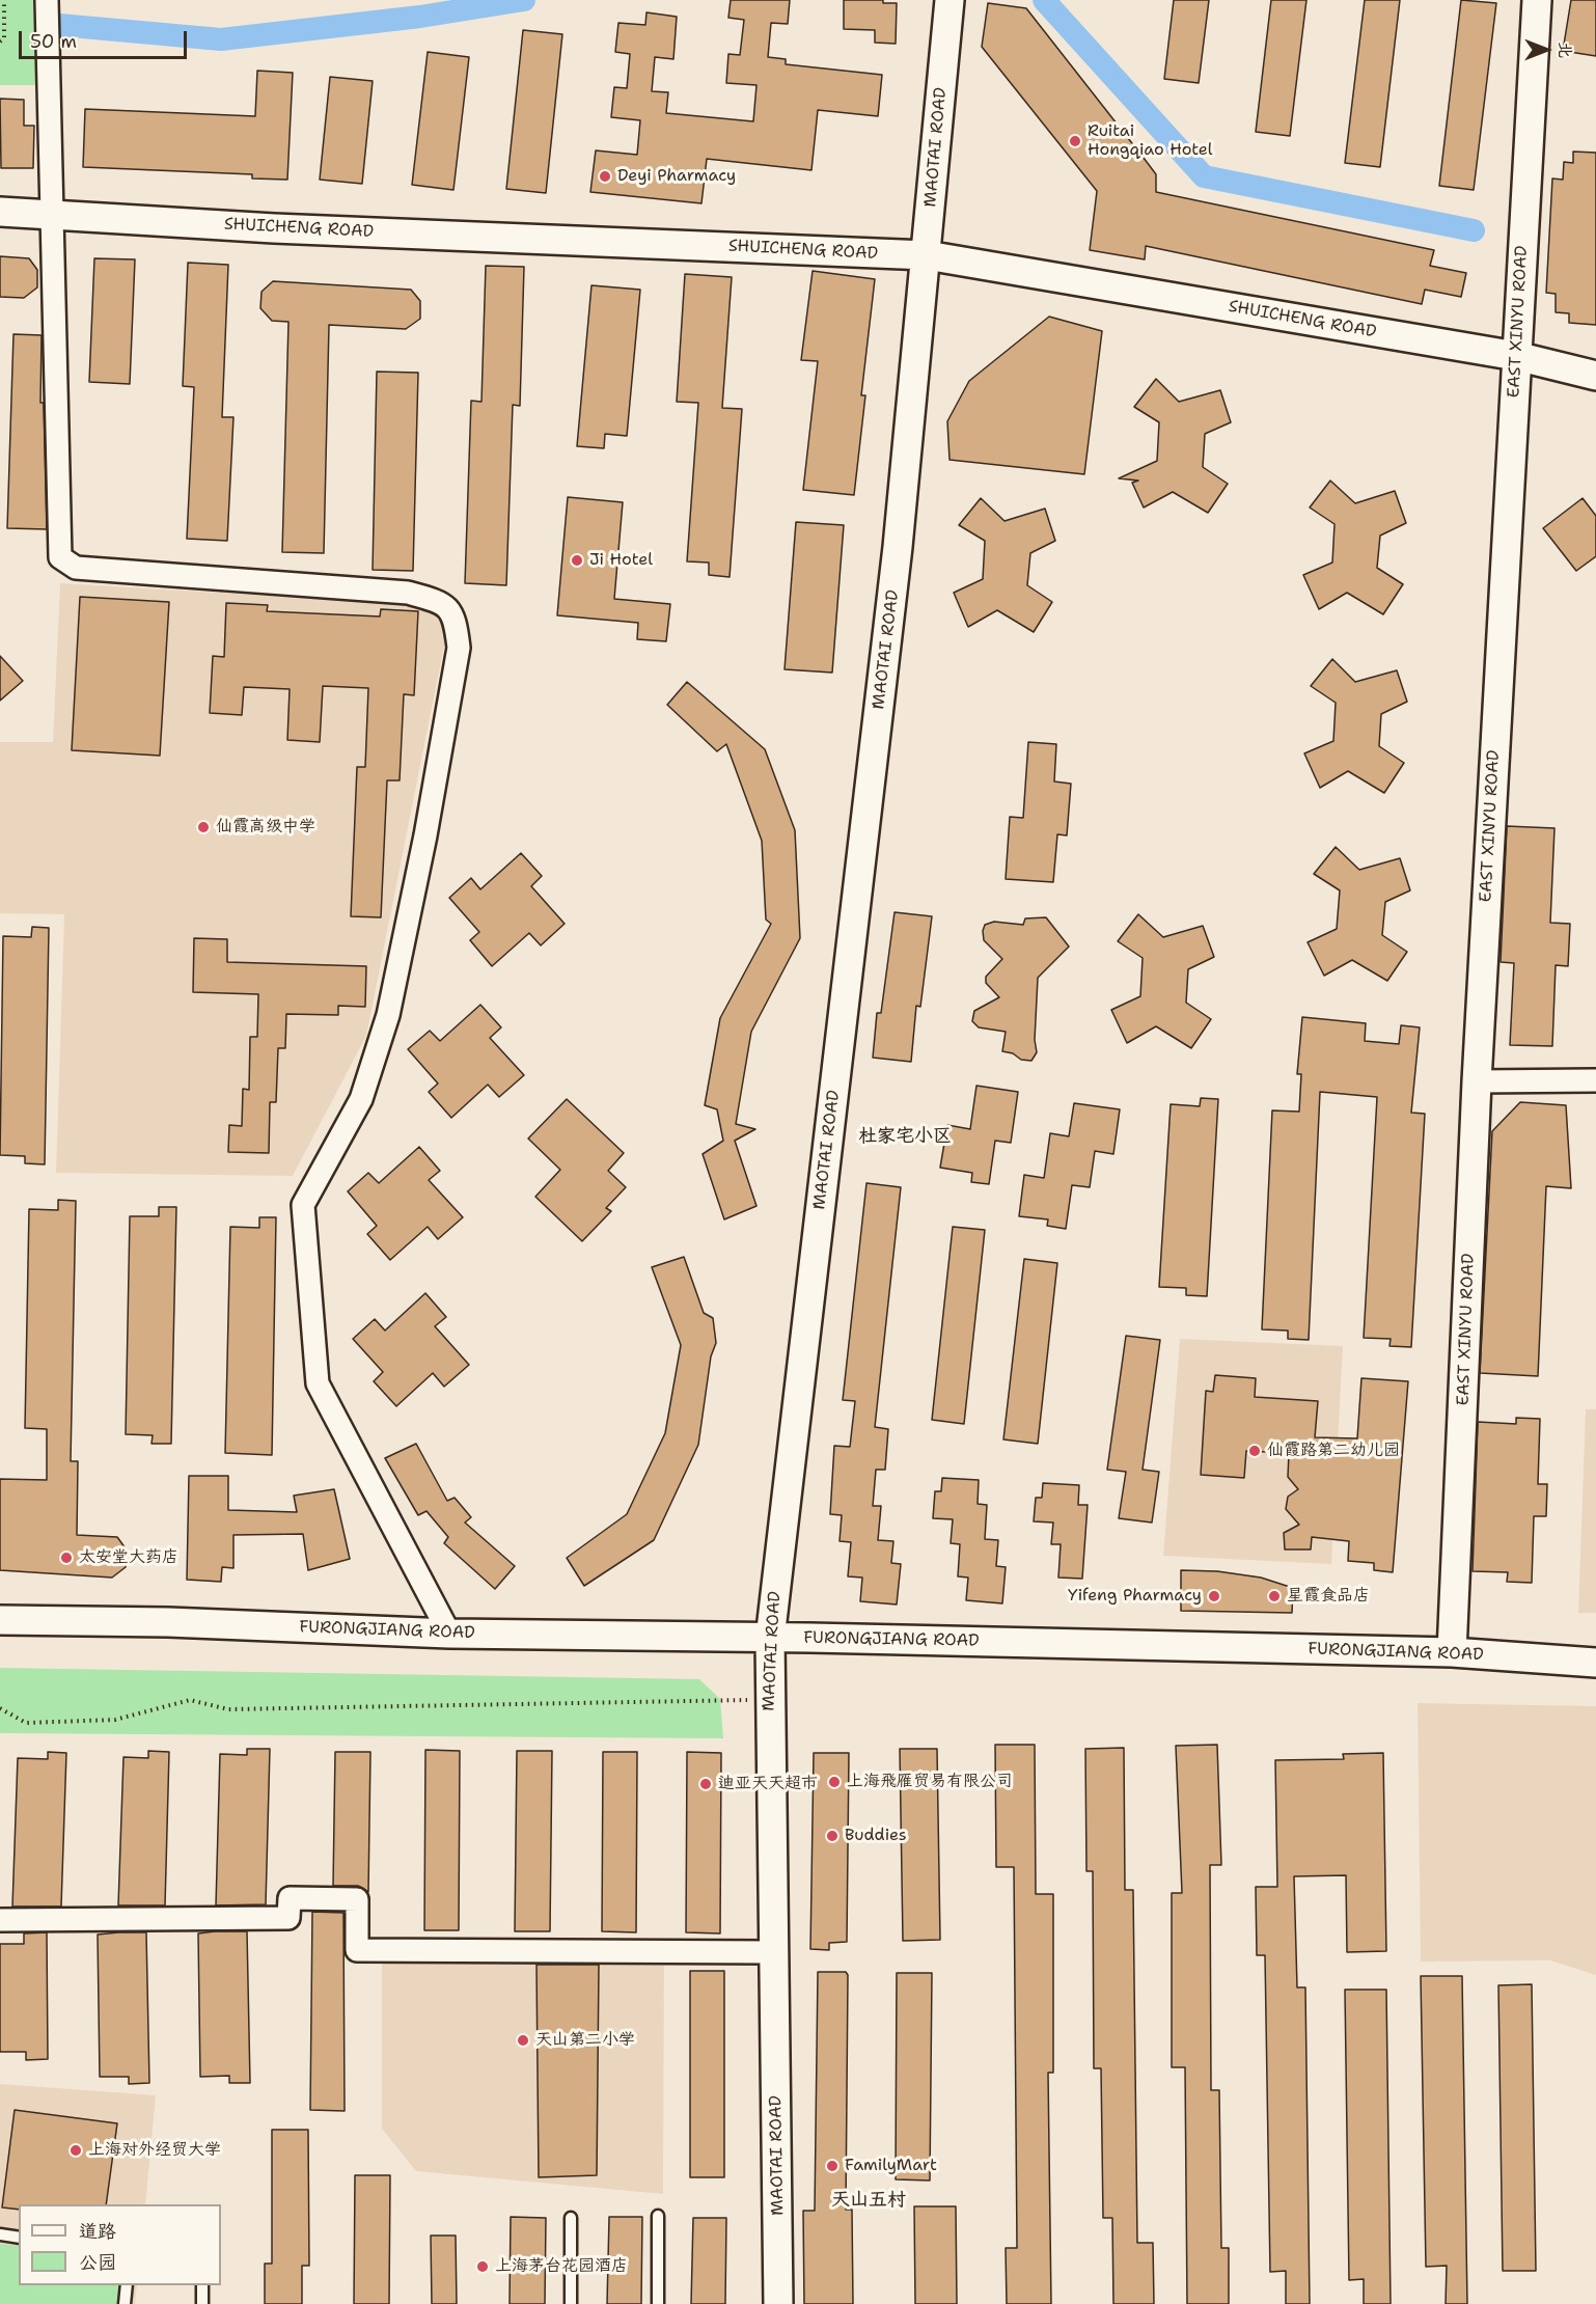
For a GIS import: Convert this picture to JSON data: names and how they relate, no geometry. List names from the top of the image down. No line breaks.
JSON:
{"streets":{"street":["MAOTAI ROAD","SHUICHENG ROAD","EAST XINYU ROAD","FURONGJIANG ROAD"]},"crossings":[["MAOTAI ROAD","SHUICHENG ROAD"],["MAOTAI ROAD","FURONGJIANG ROAD"],["SHUICHENG ROAD","EAST XINYU ROAD"],["EAST XINYU ROAD","FURONGJIANG ROAD"]],"districts":["杜家宅小区","天山五村"],"places":["Ruitai Hongqiao Hotel","Deyi Pharmacy","Ji Hotel","仙霞高级中学","仙霞路第二幼儿园","太安堂大药店","Yifeng Pharmacy","星霞食品店","上海飛雁贸易有限公司","迪亚天天超市","Buddies","天山第二小学","上海对外经贸大学","FamilyMart","上海茅台花园酒店"],"legend":["道路","公园"],"scale_bar":"50 m","north":"right"}
